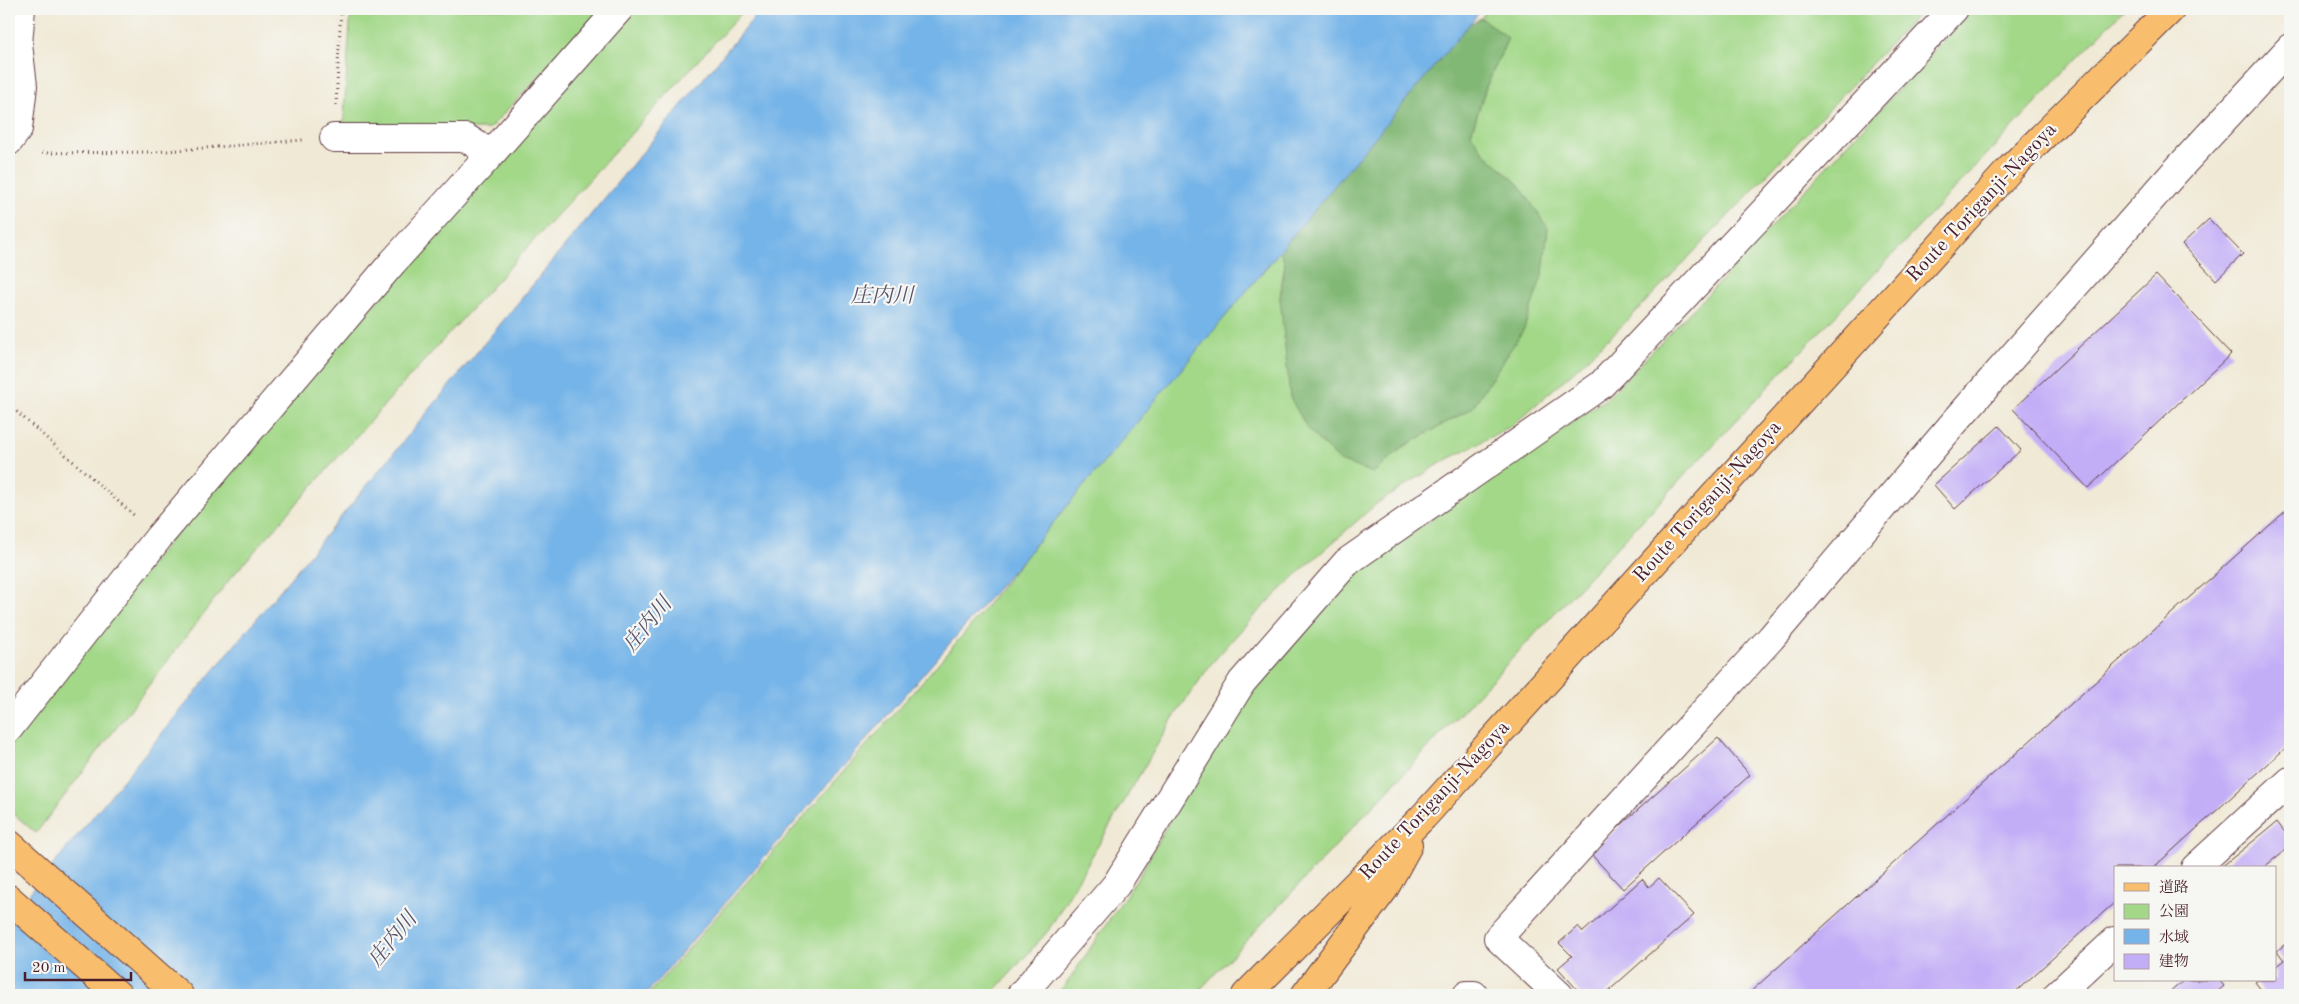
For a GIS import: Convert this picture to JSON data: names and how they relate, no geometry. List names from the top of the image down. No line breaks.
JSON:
{"streets":{"main road":["Route Toriganji-Nagoya"]},"water":["庄内川"],"legend":["道路","公園","水域","建物"],"scale_bar":"20 m"}
